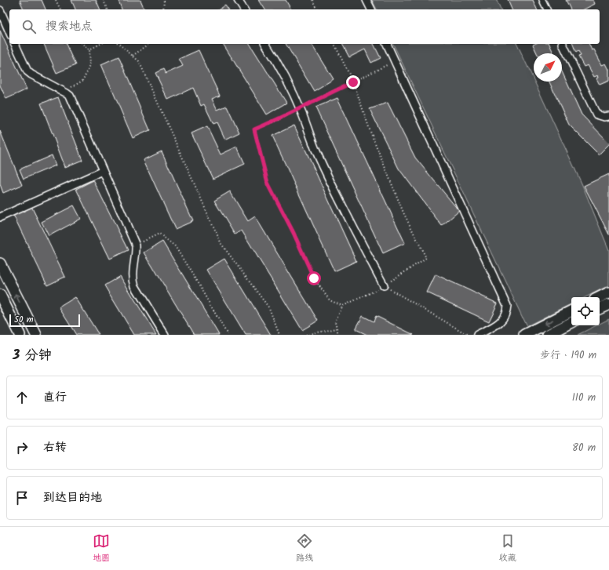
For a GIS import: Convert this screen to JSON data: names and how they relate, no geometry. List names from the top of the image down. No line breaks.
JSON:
{"scale_bar":"50 m","north":"top right","page":{"search":"搜索地点","scale":"50 m","heading":["3 分钟","步行 · 190 m"],"list":[["直行","110 m"],["右转","80 m"],"到达目的地"],"nav":["地图","路线","收藏"]}}
